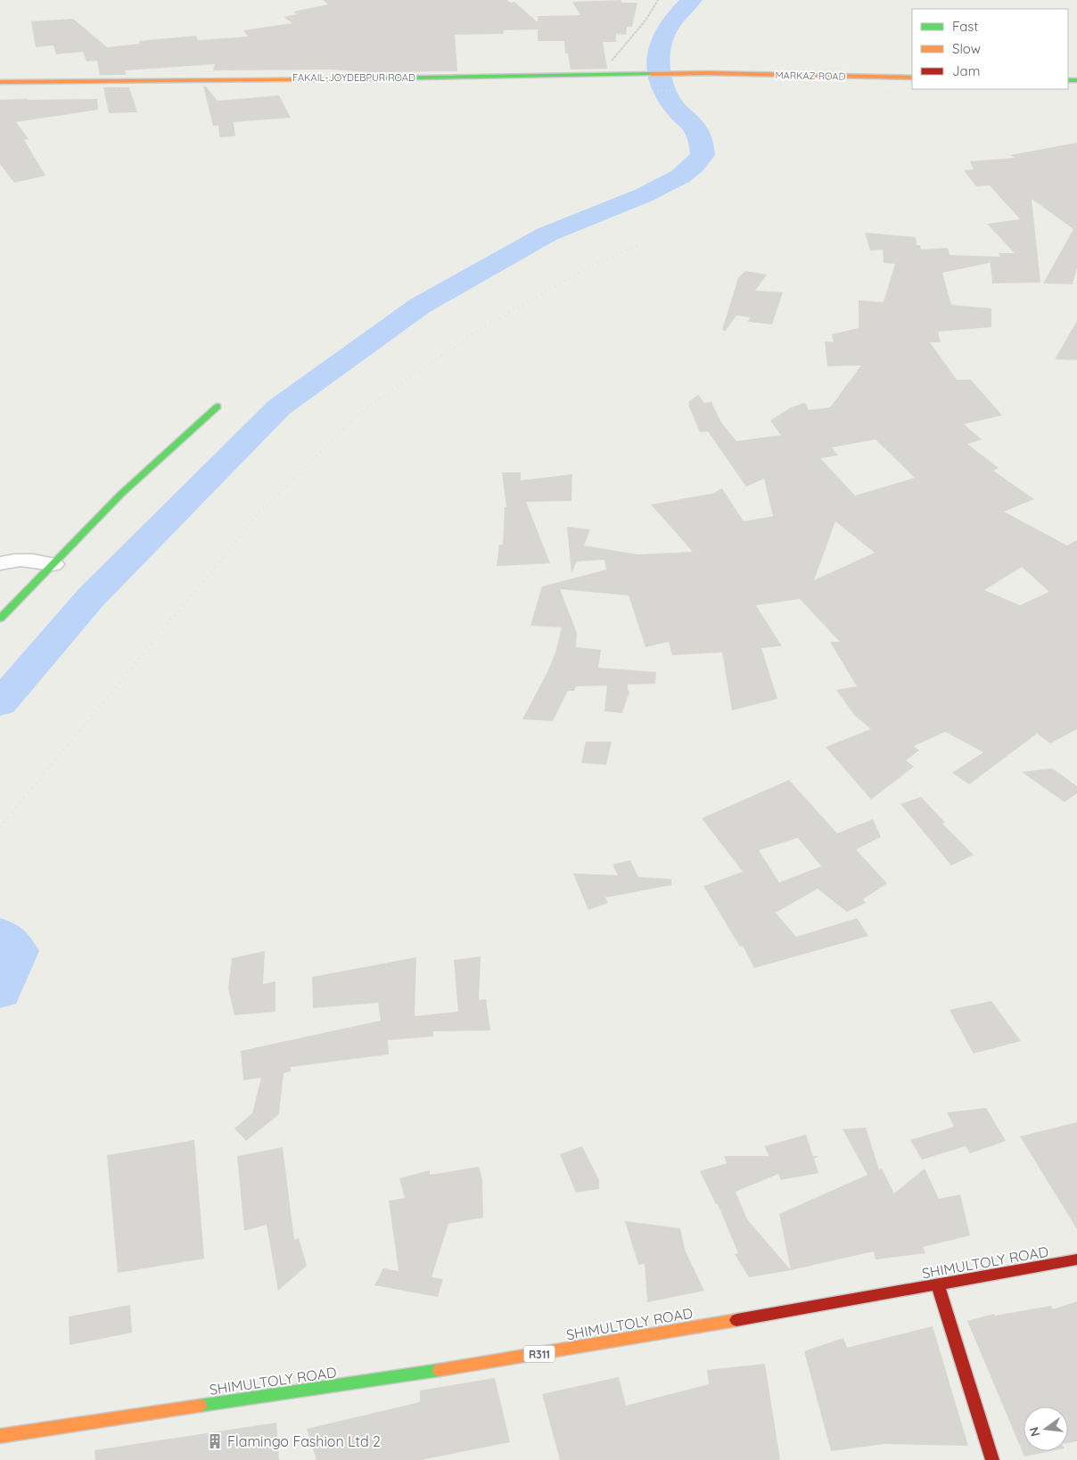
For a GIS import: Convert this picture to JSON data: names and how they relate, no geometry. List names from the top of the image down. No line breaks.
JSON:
{"streets":{"street":["MARKAZ ROAD","FAKAIL-JOYDEBPUR ROAD","SHIMULTOLY ROAD","R311"]},"crossings":[["MARKAZ ROAD","FAKAIL-JOYDEBPUR ROAD"]],"places":{"building":["Flamingo Fashion Ltd 2"]},"legend":["Fast","Slow","Jam"],"north":"left"}
